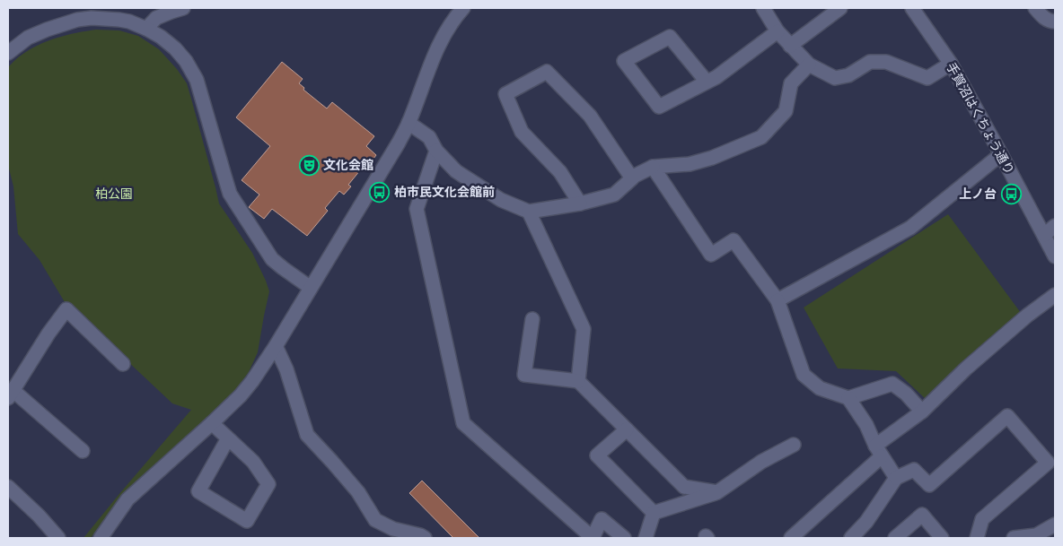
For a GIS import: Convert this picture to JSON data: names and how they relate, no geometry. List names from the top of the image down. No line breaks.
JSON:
{"streets":{"street":["手賀沼はくちょう通り"]},"parks":["柏公園"],"places":{"theatre":["文化会館"],"bus stop":["柏市民文化会館前","上ノ台"]}}
